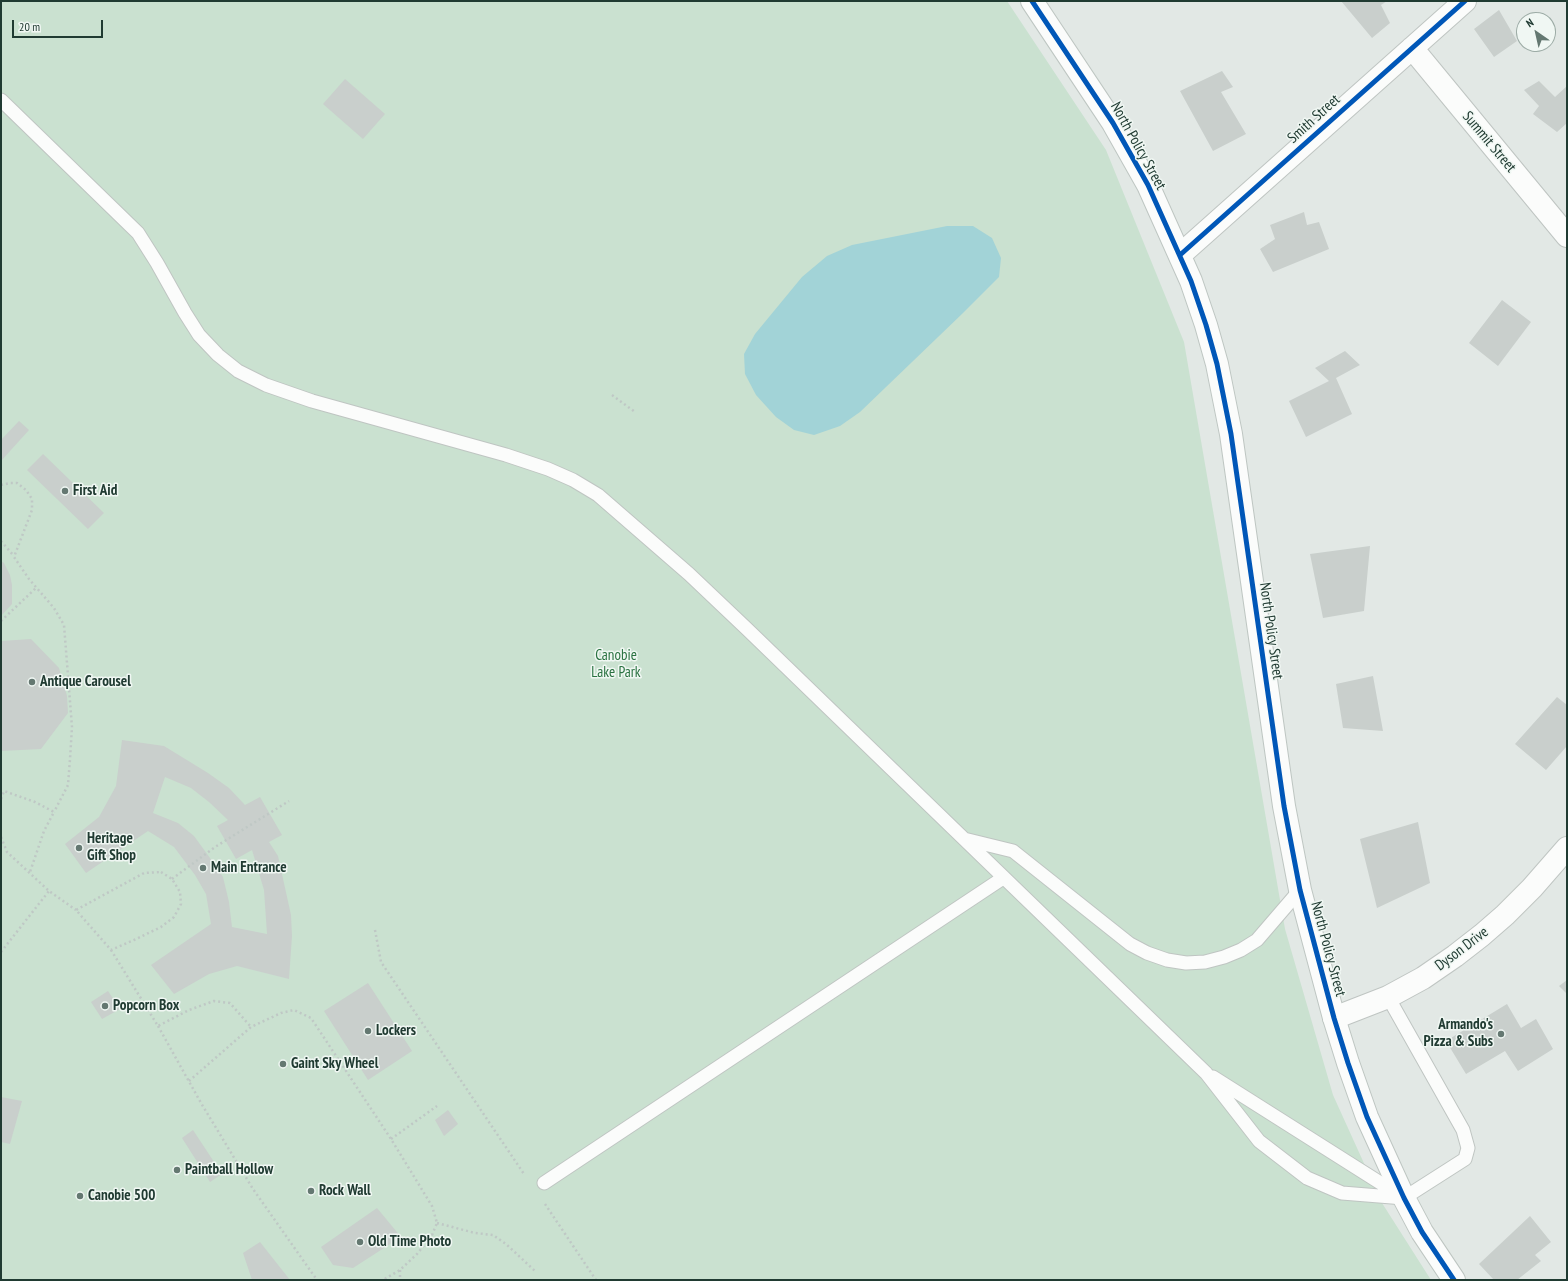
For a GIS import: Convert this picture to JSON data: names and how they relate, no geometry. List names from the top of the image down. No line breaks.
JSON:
{"streets":{"street":["Smith Street","Summit Street","North Policy Street","Dyson Drive"]},"crossings":[["Smith Street","Summit Street"],["Smith Street","North Policy Street"],["North Policy Street","Dyson Drive"]],"parks":["Canobie Lake Park"],"places":["First Aid","Antique Carousel","Heritage Gift Shop","Main Entrance","Popcorn Box","Lockers","Armando's Pizza & Subs","Gaint Sky Wheel","Paintball Hollow","Rock Wall","Canobie 500","Old Time Photo"],"scale_bar":"20 m","north":"top left"}
